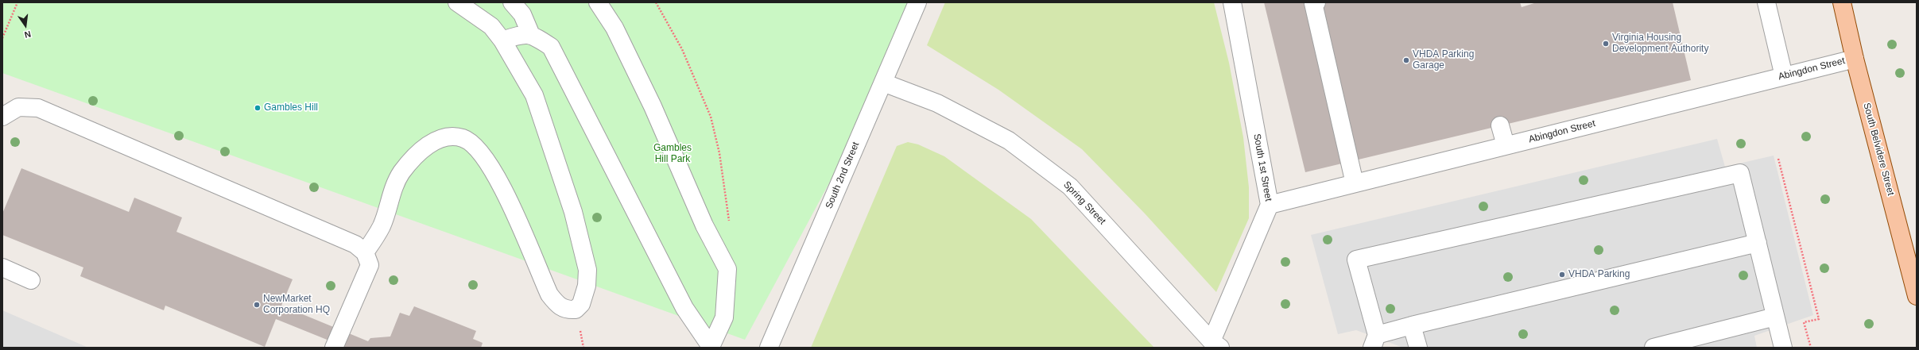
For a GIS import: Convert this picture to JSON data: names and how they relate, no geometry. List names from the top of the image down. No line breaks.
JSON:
{"streets":{"main road":["South Belvidere Street"],"street":["Abingdon Street","South 1st Street","South 2nd Street","Spring Street"]},"crossings":[["Abingdon Street","South Belvidere Street"],["Abingdon Street","South 1st Street"],["South 1st Street","Spring Street"],["South 2nd Street","Spring Street"]],"parks":["Gambles Hill Park"],"places":["Virginia Housing Development Authority","VHDA Parking Garage","Gambles Hill","VHDA Parking","NewMarket Corporation HQ"],"north":"bottom"}
